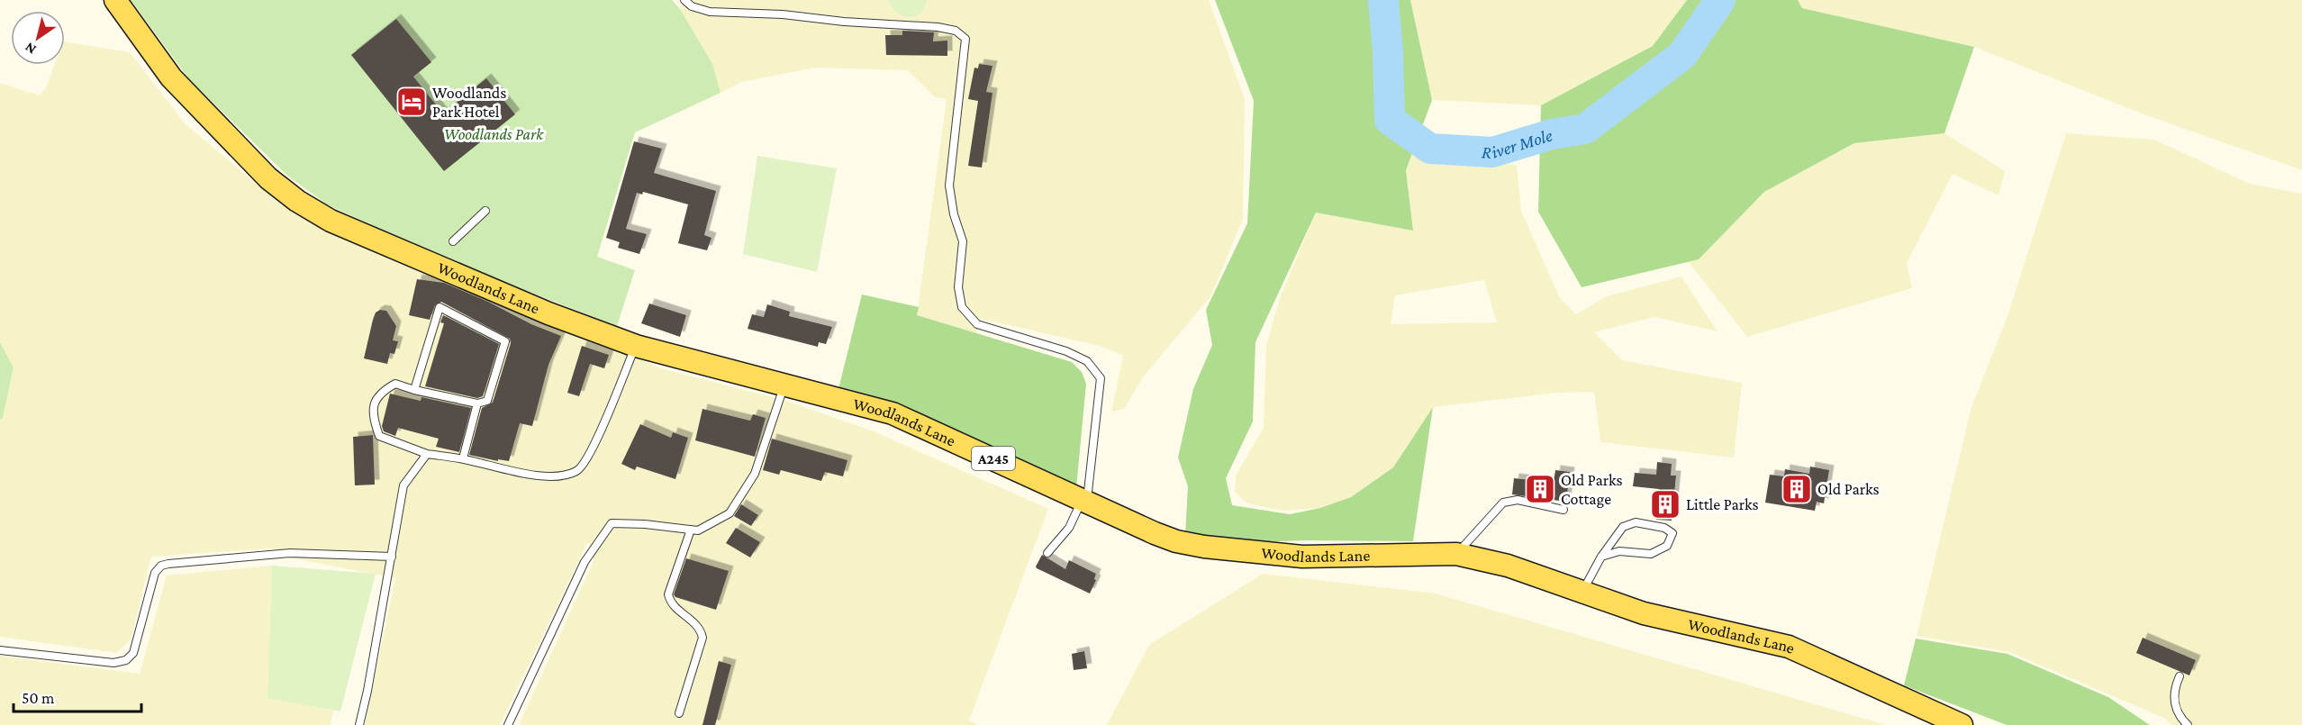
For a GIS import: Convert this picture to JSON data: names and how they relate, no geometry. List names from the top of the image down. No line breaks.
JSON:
{"streets":{"main road":["Woodlands Lane","A245"]},"water":["River Mole"],"parks":["Woodlands Park"],"places":{"hotel":["Woodlands Park Hotel"],"building":["Old Parks Cottage","Old Parks","Little Parks"]},"scale_bar":"50 m","north":"bottom left"}
